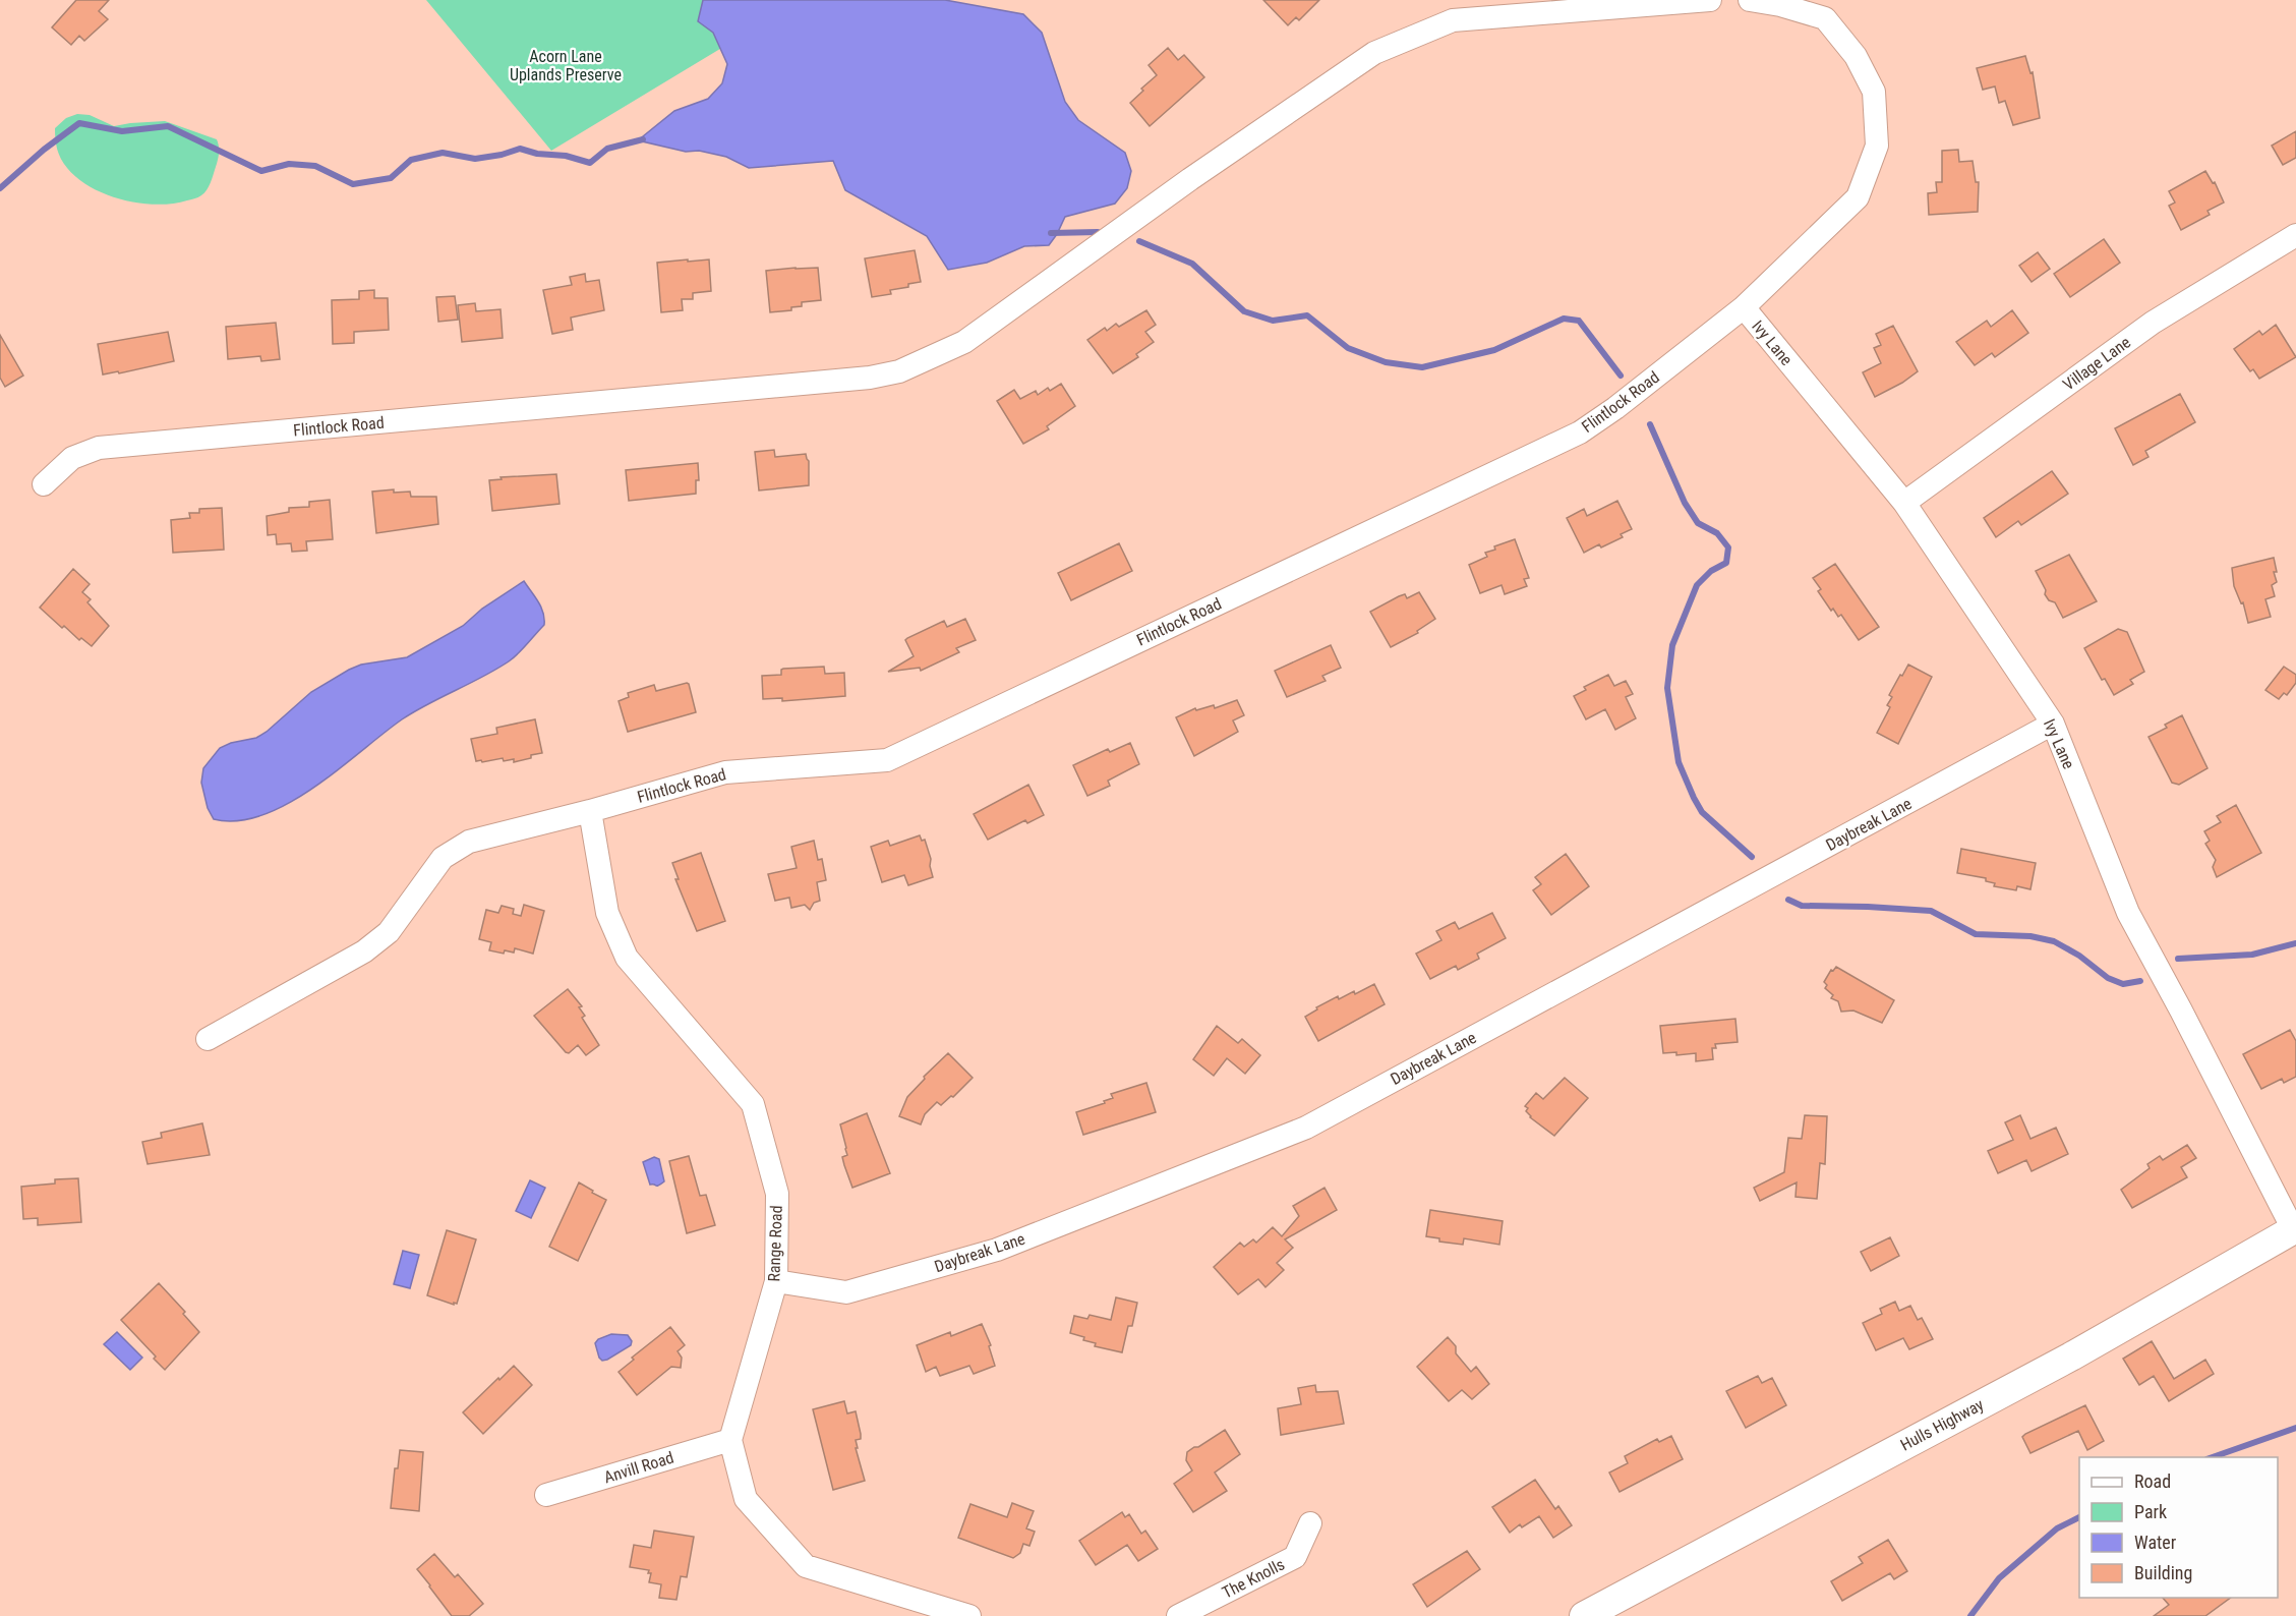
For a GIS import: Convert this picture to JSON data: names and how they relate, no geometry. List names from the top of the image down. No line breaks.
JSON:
{"streets":{"street":["Ivy Lane","Village Lane","Flintlock Road","Daybreak Lane","Range Road","Hulls Highway","Anvill Road","The Knolls"]},"crossings":[["Ivy Lane","Village Lane"],["Ivy Lane","Flintlock Road"],["Ivy Lane","Daybreak Lane"],["Ivy Lane","Hulls Highway"],["Flintlock Road","Range Road"],["Daybreak Lane","Range Road"],["Range Road","Anvill Road"]],"parks":["Acorn Lane Uplands Preserve"],"legend":["Road","Park","Water","Building"]}
